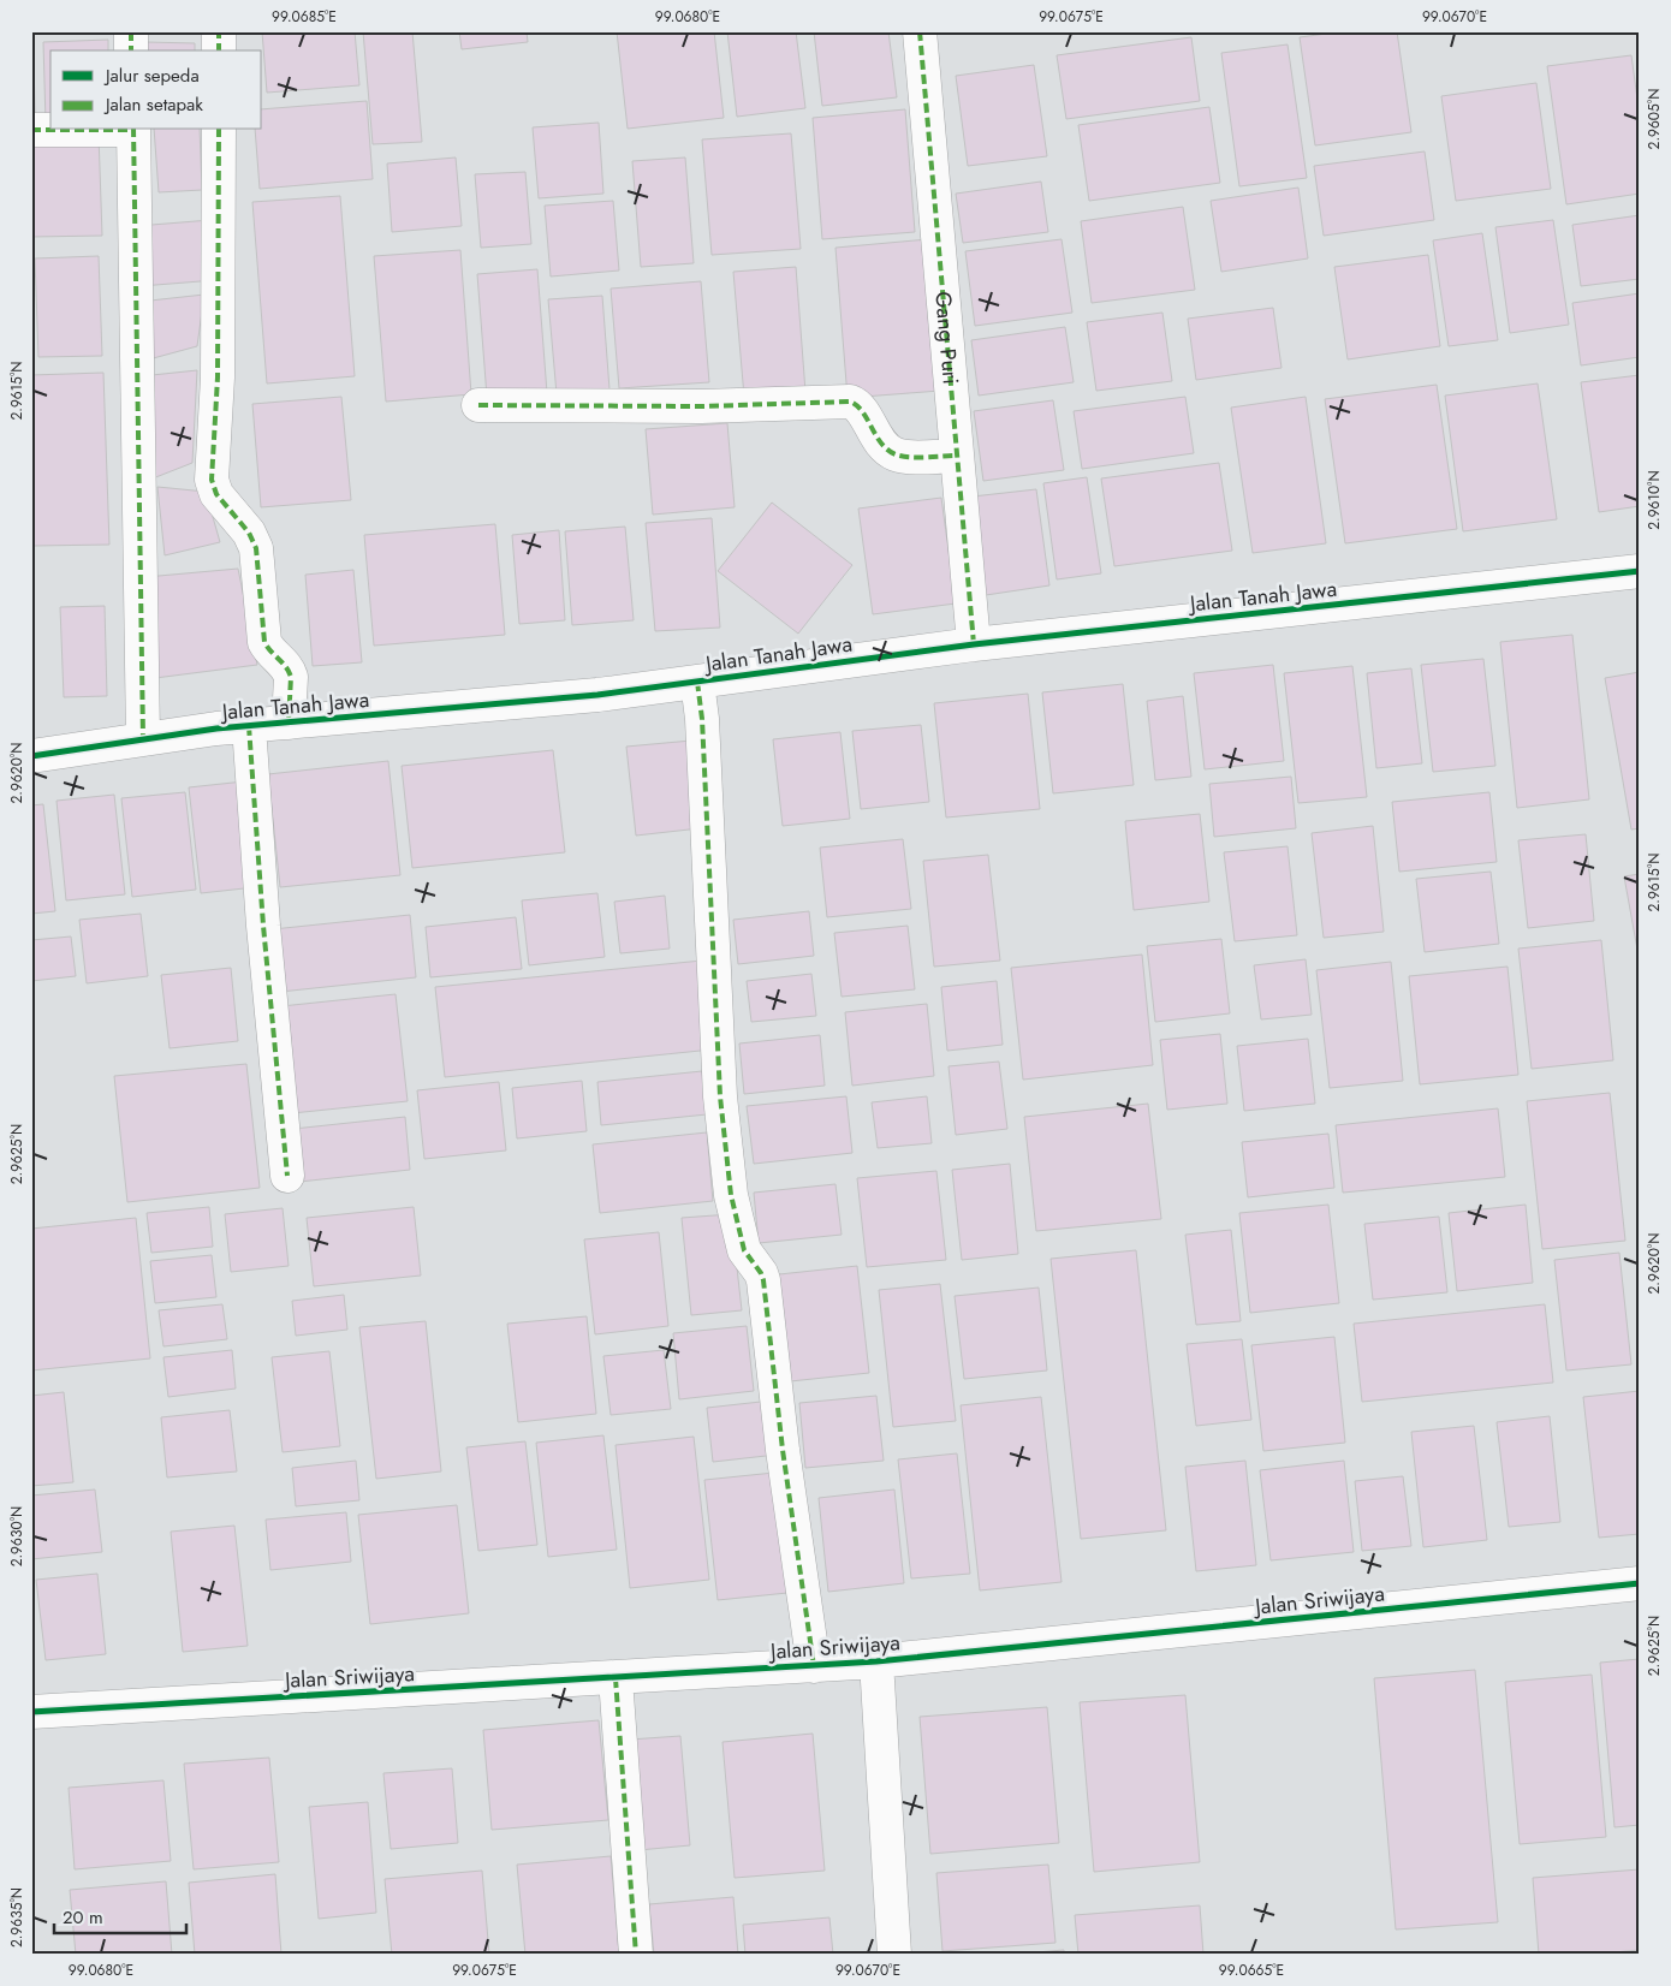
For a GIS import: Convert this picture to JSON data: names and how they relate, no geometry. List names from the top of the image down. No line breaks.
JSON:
{"streets":{"street":["Gang Puri","Jalan Tanah Jawa","Jalan Sriwijaya"]},"crossings":[["Gang Puri","Jalan Tanah Jawa"]],"legend":["Jalur sepeda","Jalan setapak"],"scale_bar":"20 m","coordinates":["99.0685°E","99.0680°E","99.0675°E","99.0670°E","2.9605°N","2.9615°N","2.9610°N","2.9620°N","2.9625°N","2.9630°N","2.9635°N","99.0665°E"]}
